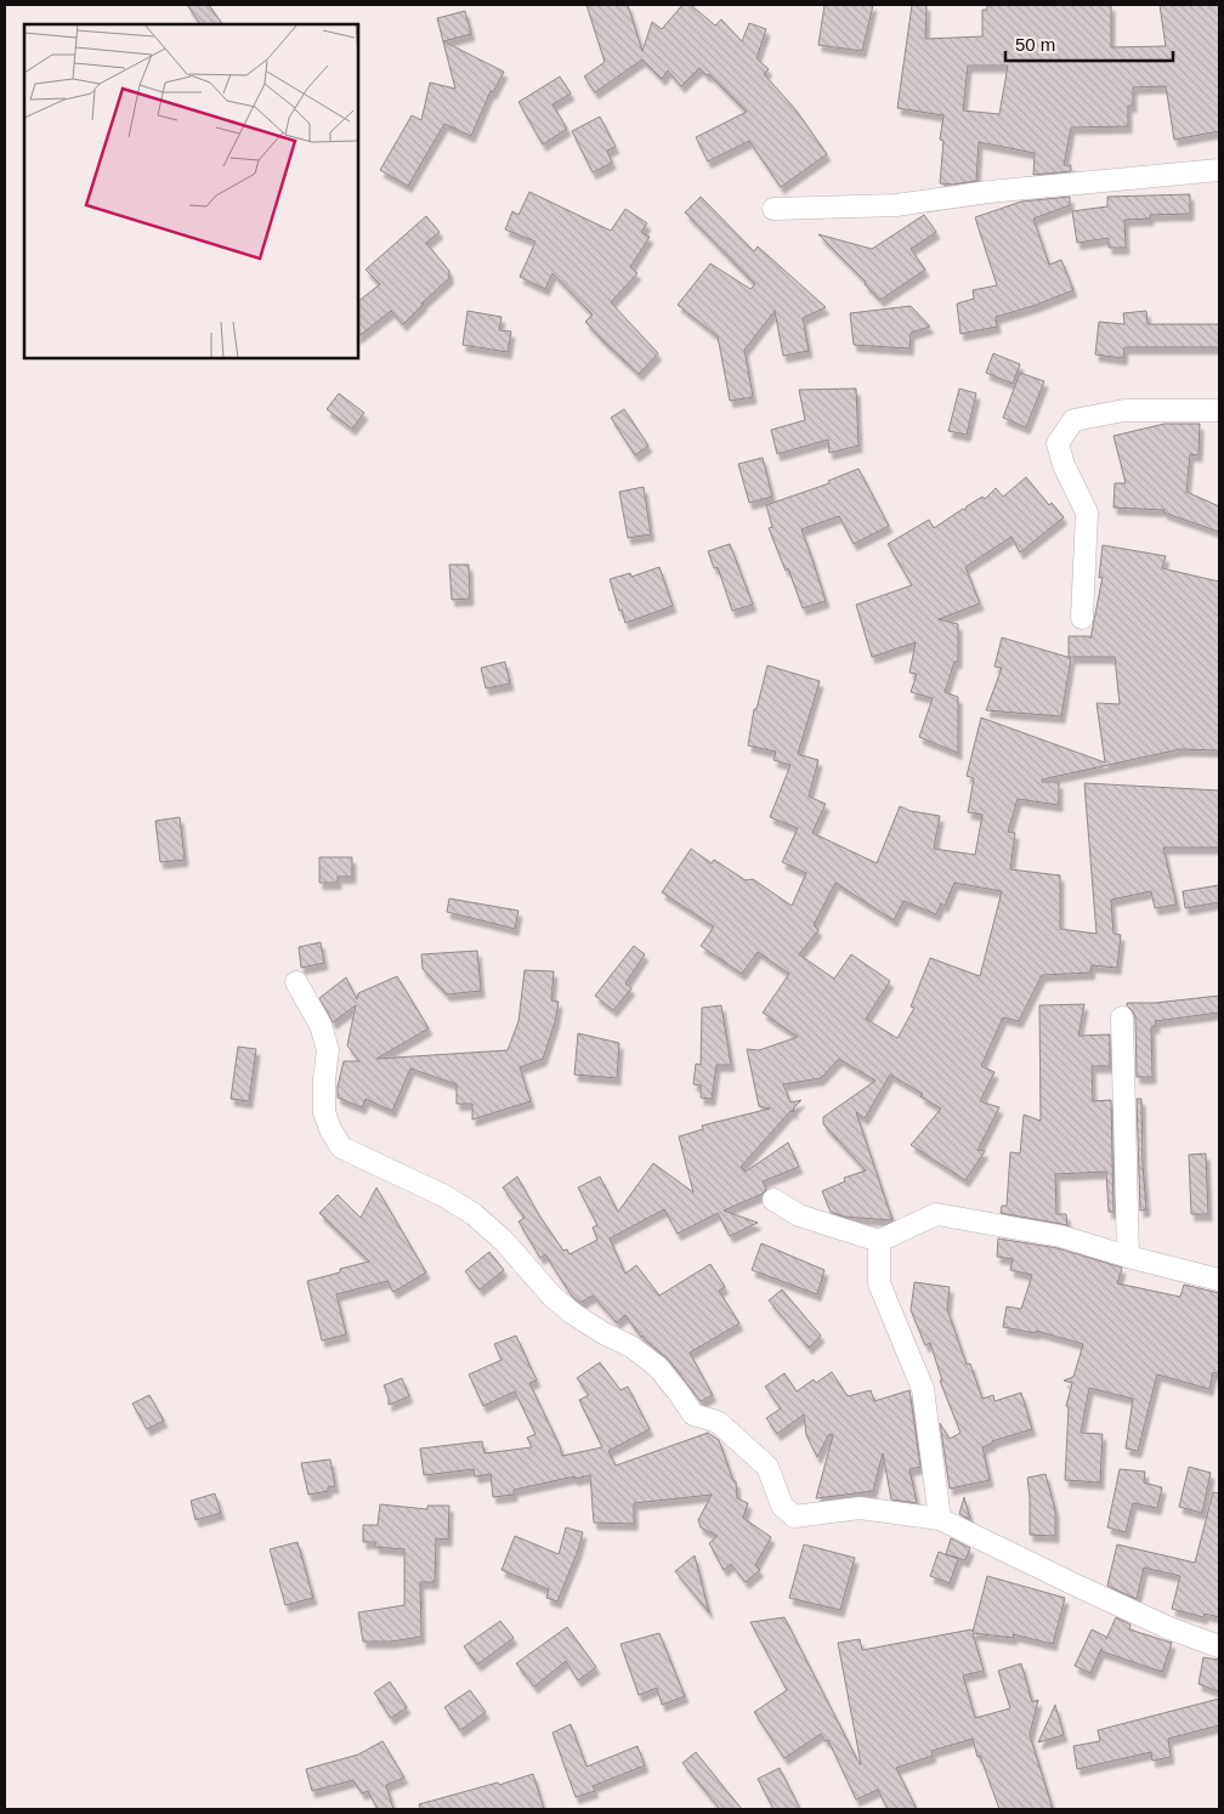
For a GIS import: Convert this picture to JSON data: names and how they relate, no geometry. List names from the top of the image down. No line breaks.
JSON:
{"scale_bar":"50 m"}
